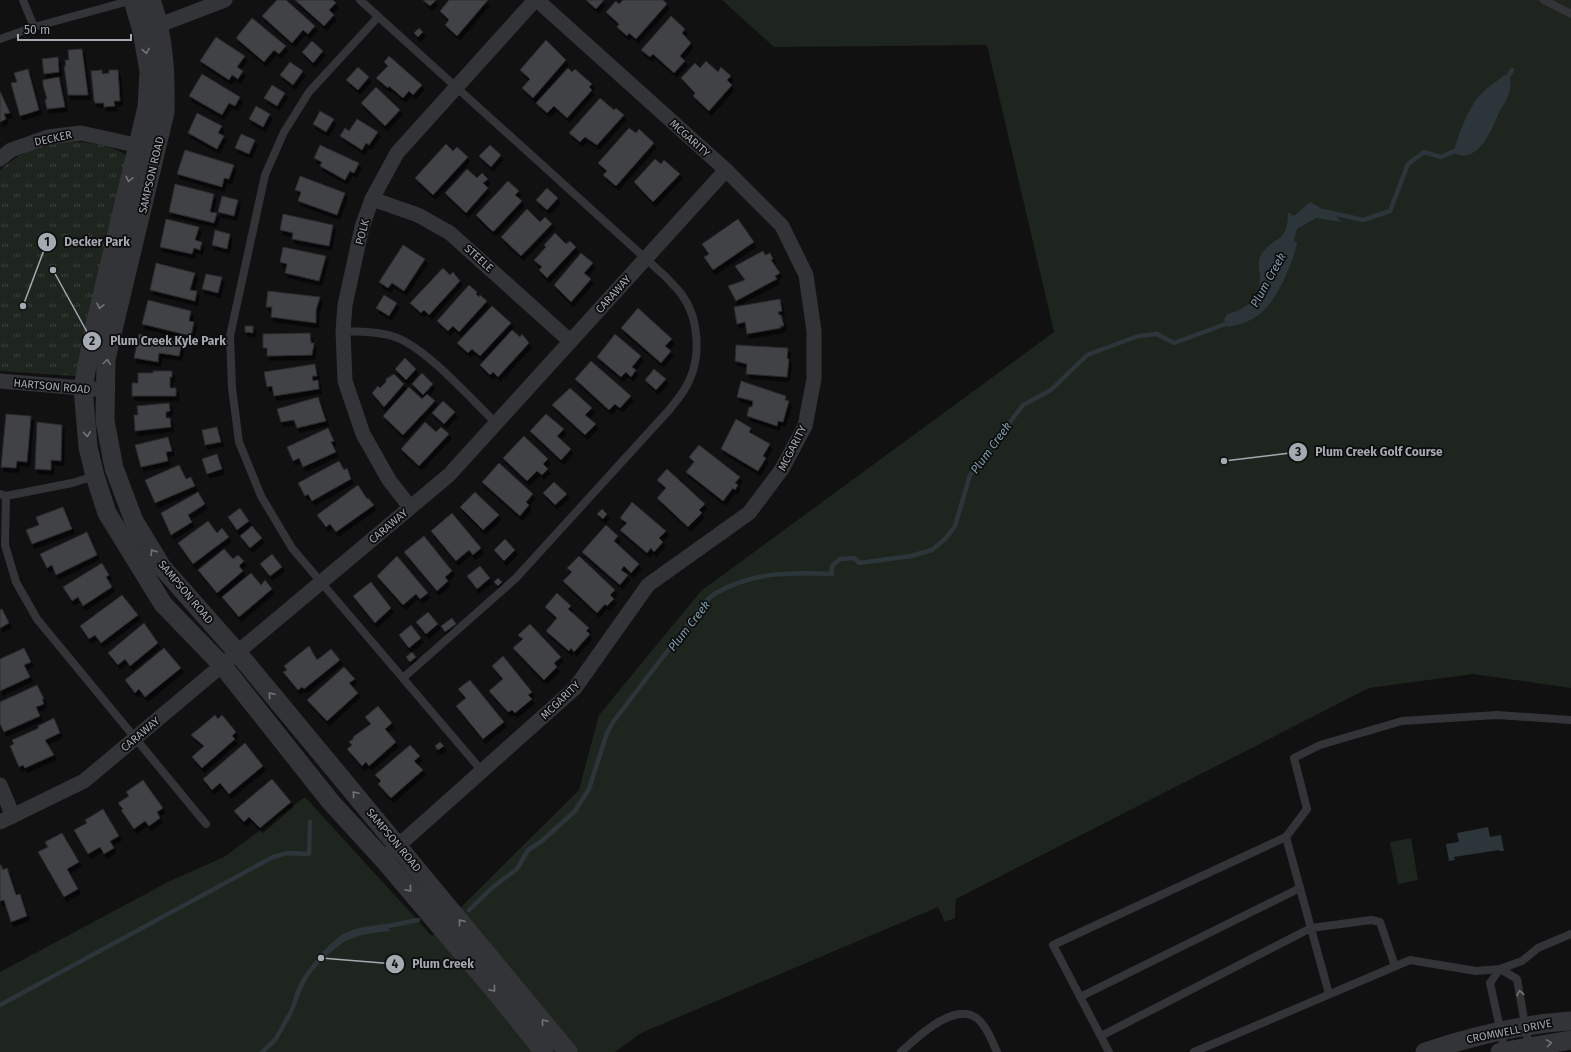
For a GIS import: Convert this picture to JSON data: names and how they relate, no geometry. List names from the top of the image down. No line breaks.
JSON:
{"streets":{"street":["DECKER","MCGARITY","SAMPSON ROAD","POLK","STEELE","CARAWAY","HARTSON ROAD","CROMWELL DRIVE"]},"crossings":[["DECKER","SAMPSON ROAD"],["MCGARITY","SAMPSON ROAD"],["MCGARITY","POLK"],["MCGARITY","CARAWAY"],["SAMPSON ROAD","CARAWAY"],["SAMPSON ROAD","HARTSON ROAD"],["POLK","STEELE"],["POLK","CARAWAY"],["STEELE","CARAWAY"]],"water":["Plum Creek"],"places":["Plum Creek Kyle Park","Decker Park","Plum Creek Golf Course","Plum Creek"],"scale_bar":"50 m"}
